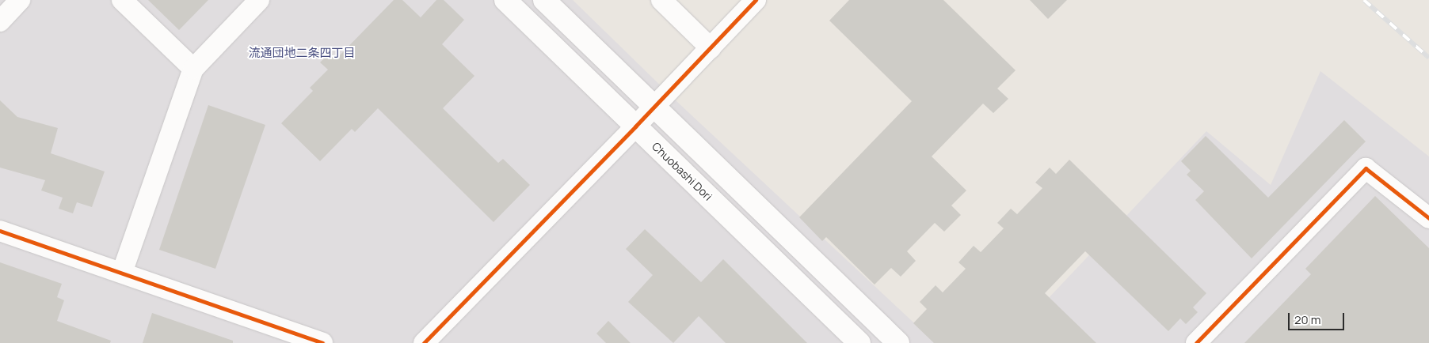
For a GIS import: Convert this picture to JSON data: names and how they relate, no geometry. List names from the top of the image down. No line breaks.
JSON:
{"streets":{"main road":["Chuobashi Dori"]},"districts":["流通団地二条四丁目"],"scale_bar":"20 m"}
